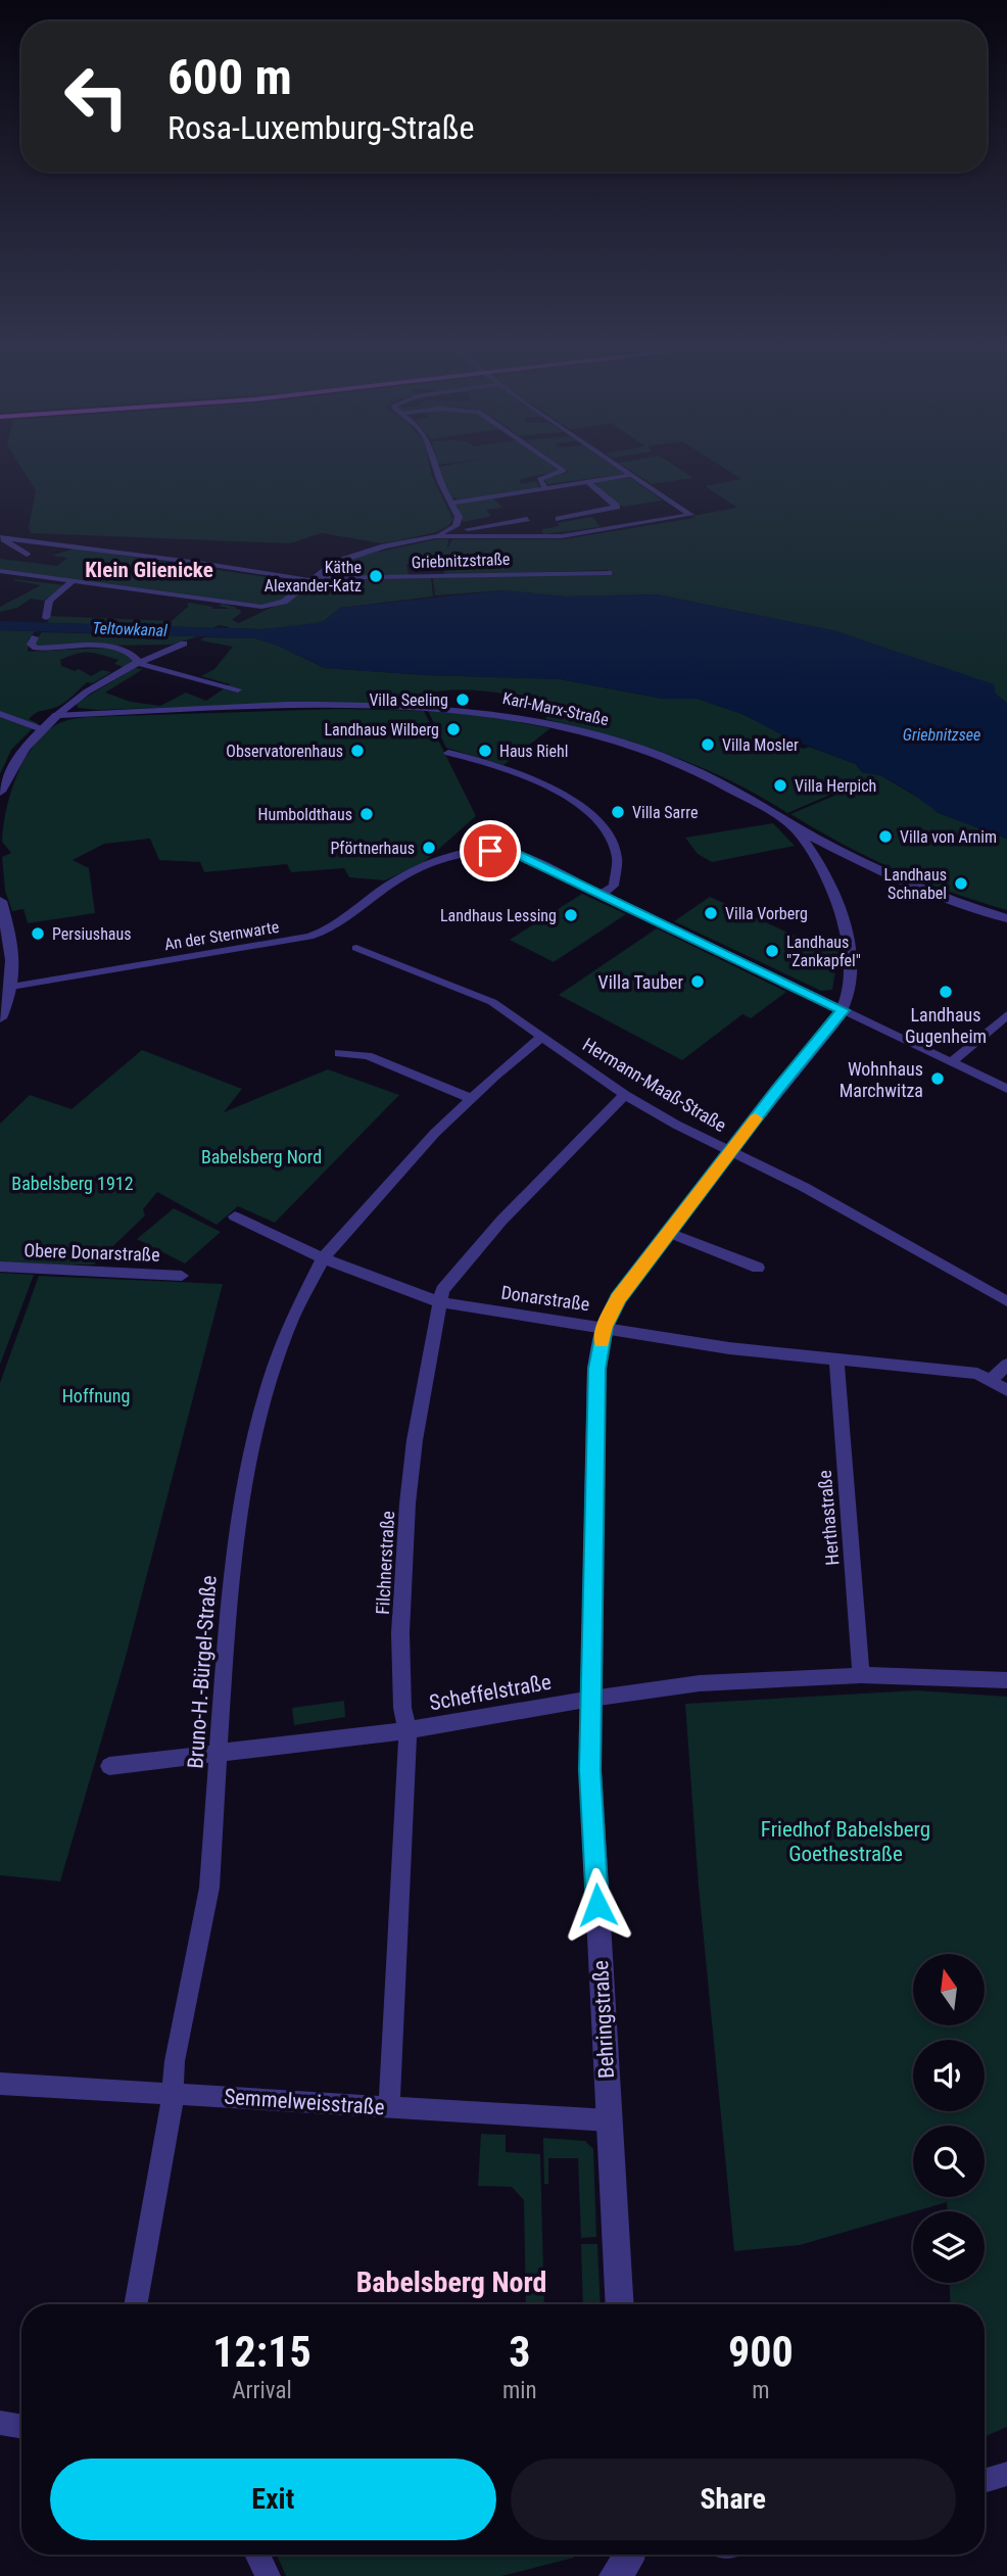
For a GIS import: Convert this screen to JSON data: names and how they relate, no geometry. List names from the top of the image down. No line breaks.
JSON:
{"streets":{"street":["Griebnitzstraße","Karl-Marx-Straße","An der Sternwarte","Hermann-Maaß-Straße","Obere Donarstraße","Donarstraße","Herthastraße","Filchnerstraße","Bruno-H.-Bürgel-Straße","Scheffelstraße","Behringstraße","Semmelweisstraße"]},"crossings":[["Karl-Marx-Straße","Behringstraße"],["An der Sternwarte","Behringstraße"],["Hermann-Maaß-Straße","Filchnerstraße"],["Hermann-Maaß-Straße","Bruno-H.-Bürgel-Straße"],["Hermann-Maaß-Straße","Behringstraße"],["Donarstraße","Herthastraße"],["Donarstraße","Filchnerstraße"],["Donarstraße","Bruno-H.-Bürgel-Straße"],["Donarstraße","Behringstraße"],["Herthastraße","Scheffelstraße"],["Filchnerstraße","Scheffelstraße"],["Filchnerstraße","Semmelweisstraße"],["Bruno-H.-Bürgel-Straße","Scheffelstraße"],["Bruno-H.-Bürgel-Straße","Semmelweisstraße"],["Scheffelstraße","Behringstraße"],["Behringstraße","Semmelweisstraße"]],"districts":["Klein Glienicke","Babelsberg Nord"],"water":["Teltowkanal","Griebnitzsee"],"parks":["Babelsberg Nord","Babelsberg 1912","Hoffnung","Friedhof Babelsberg Goethestraße"],"places":["Käthe Alexander-Katz","Villa Seeling","Landhaus Wilberg","Villa Mosler","Observatorenhaus","Haus Riehl","Villa Herpich","Villa Sarre","Humboldthaus","Villa von Arnim","Pförtnerhaus","Landhaus Schnabel","Villa Vorberg","Landhaus Lessing","Persiushaus","Landhaus \"Zankapfel\"","Villa Tauber","Landhaus Gugenheim","Wohnhaus Marchwitza"],"north":"top","page":{"turn":["600 m","Rosa-Luxemburg-Straße"],"eta":["12:15","Arrival","3","min","900","m"],"buttons":["Exit","Share"]}}
